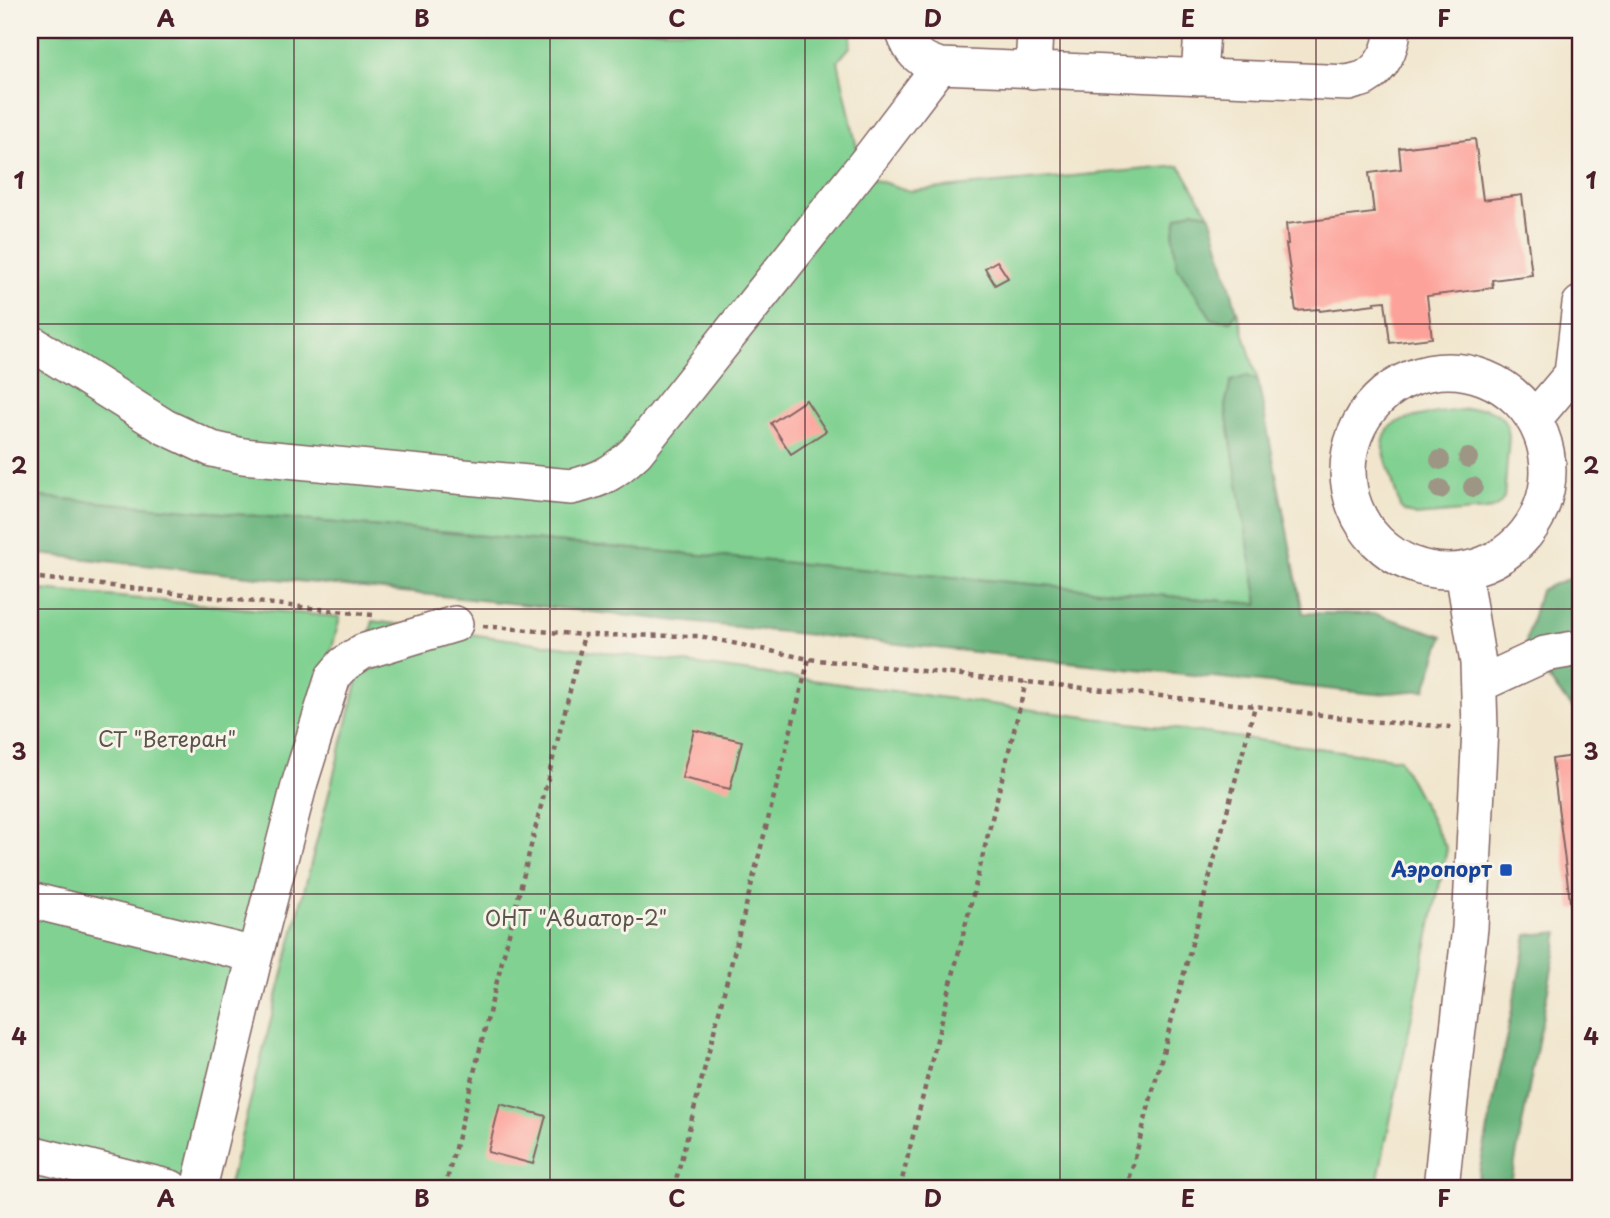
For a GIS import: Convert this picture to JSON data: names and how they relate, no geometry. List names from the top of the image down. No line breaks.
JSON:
{"parks":["СТ \"Ветеран\"","ОНТ \"Авиатор-2\""],"places":{"transit":["Аэропорт"]},"grid":{"columns":["A","B","C","D","E","F"],"rows":["1","2","3","4"]}}
